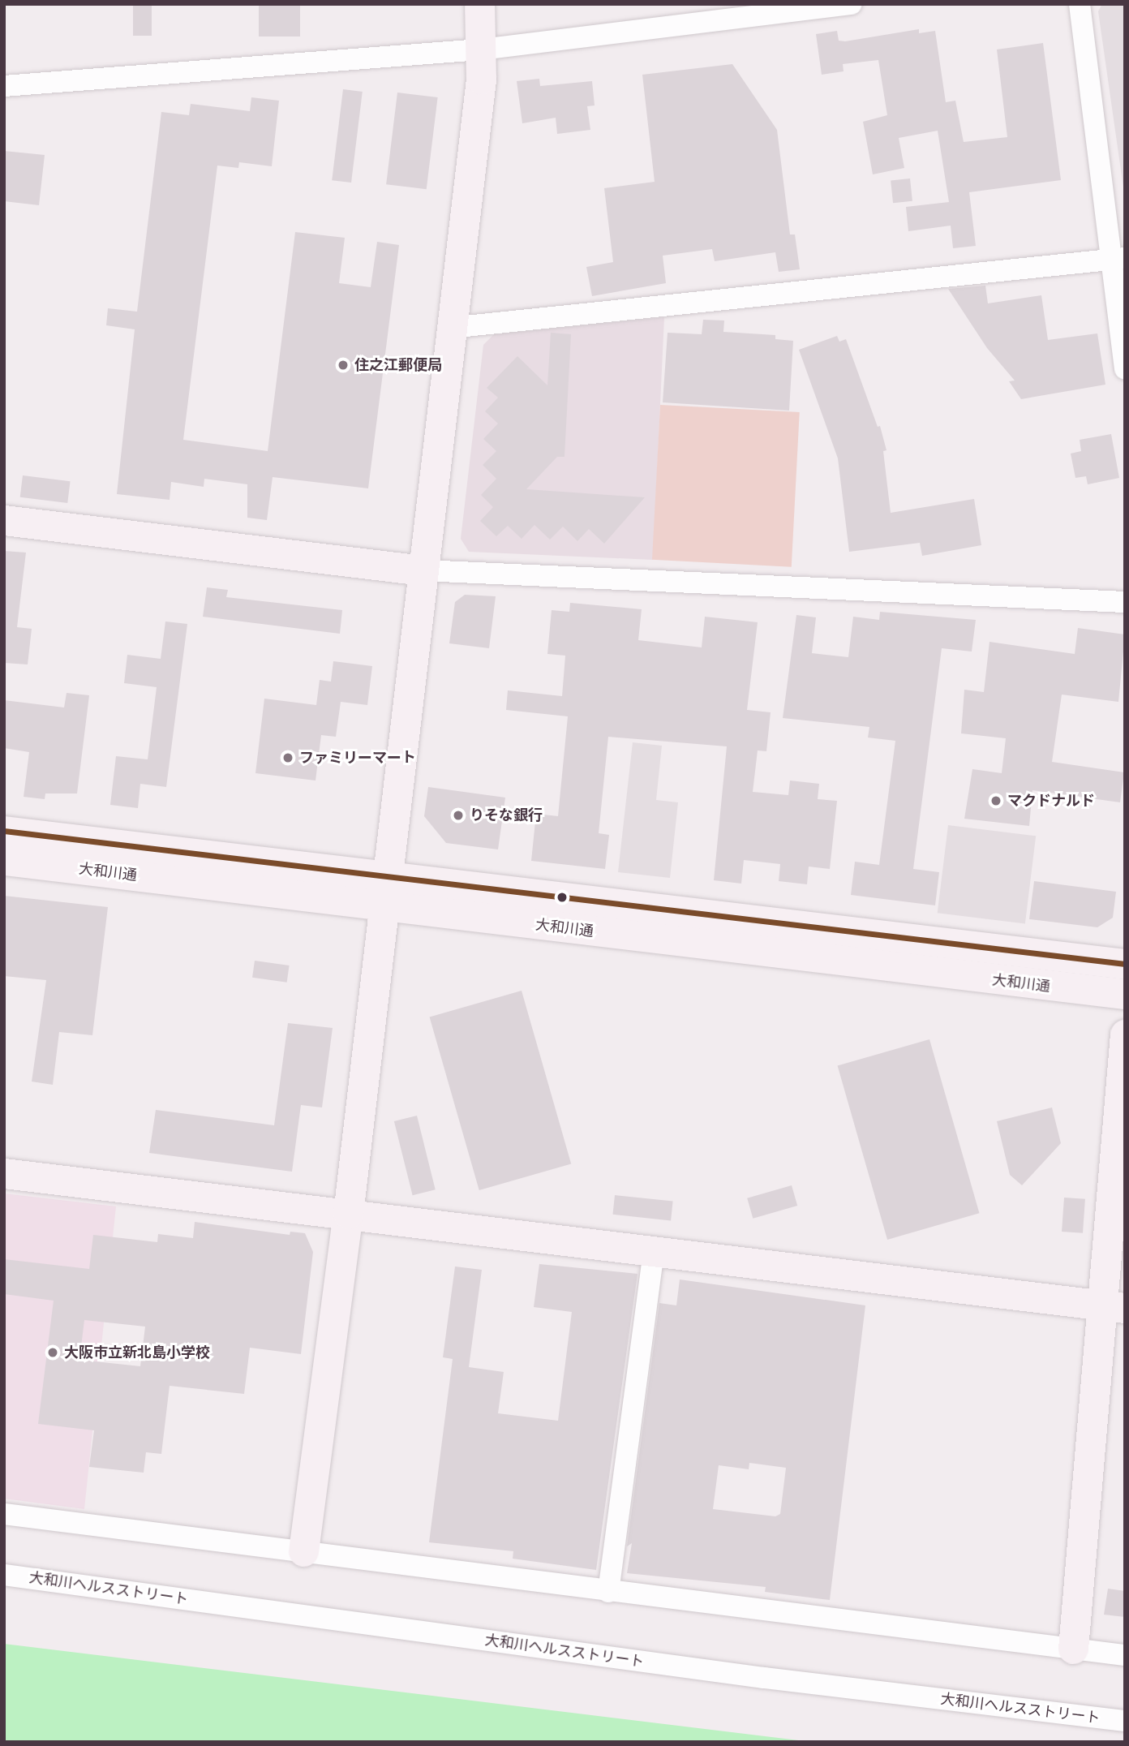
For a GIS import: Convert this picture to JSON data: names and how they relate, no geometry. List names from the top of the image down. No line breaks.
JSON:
{"streets":{"street":["大和川通","大和川ヘルスストリート"]},"places":["住之江郵便局","ファミリーマート","マクドナルド","りそな銀行","大阪市立新北島小学校"]}
